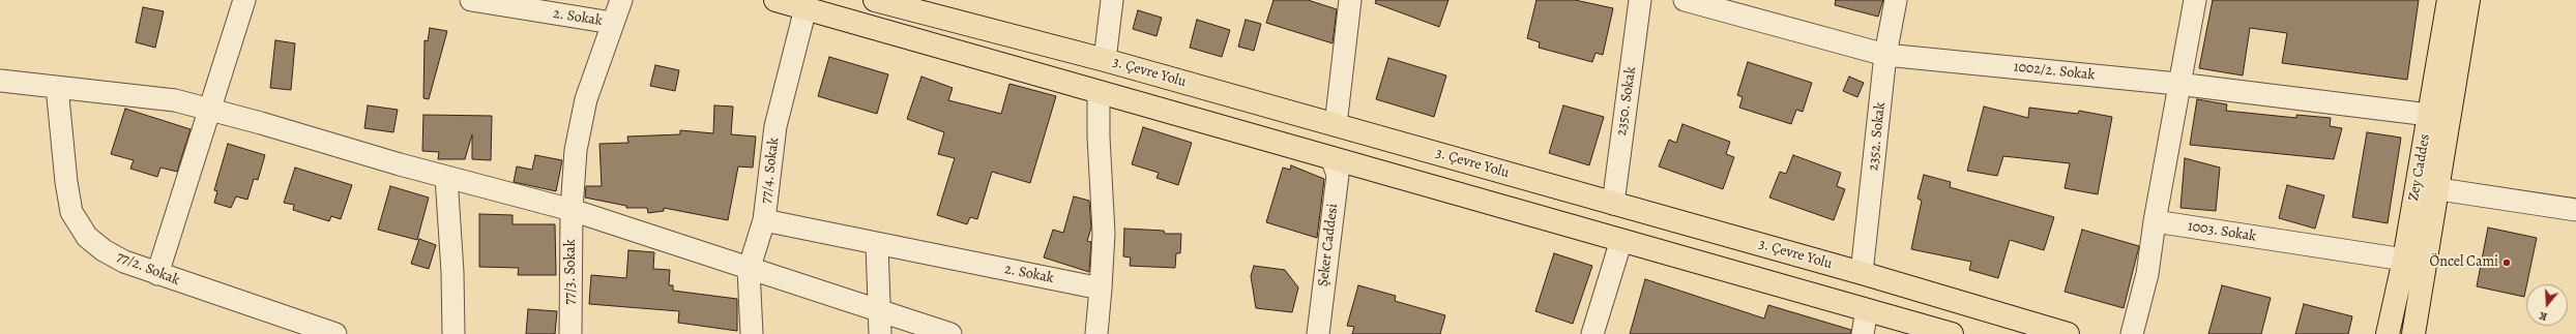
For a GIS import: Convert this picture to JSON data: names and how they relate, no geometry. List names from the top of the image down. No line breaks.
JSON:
{"streets":{"main road":["3. Çevre Yolu","Zey Caddes"],"street":["2. Sokak","1002/2. Sokak","2350. Sokak","2352. Sokak","77/4. Sokak","1003. Sokak","Şeker Caddesi","77/2. Sokak","77/3. Sokak"]},"crossings":[["2. Sokak","77/4. Sokak"],["2. Sokak","77/3. Sokak"],["1002/2. Sokak","2352. Sokak"],["1002/2. Sokak","Zey Caddes"],["3. Çevre Yolu","2350. Sokak"],["3. Çevre Yolu","2352. Sokak"],["Zey Caddes","1003. Sokak"]],"places":["Öncel Cami"],"north":"bottom"}
